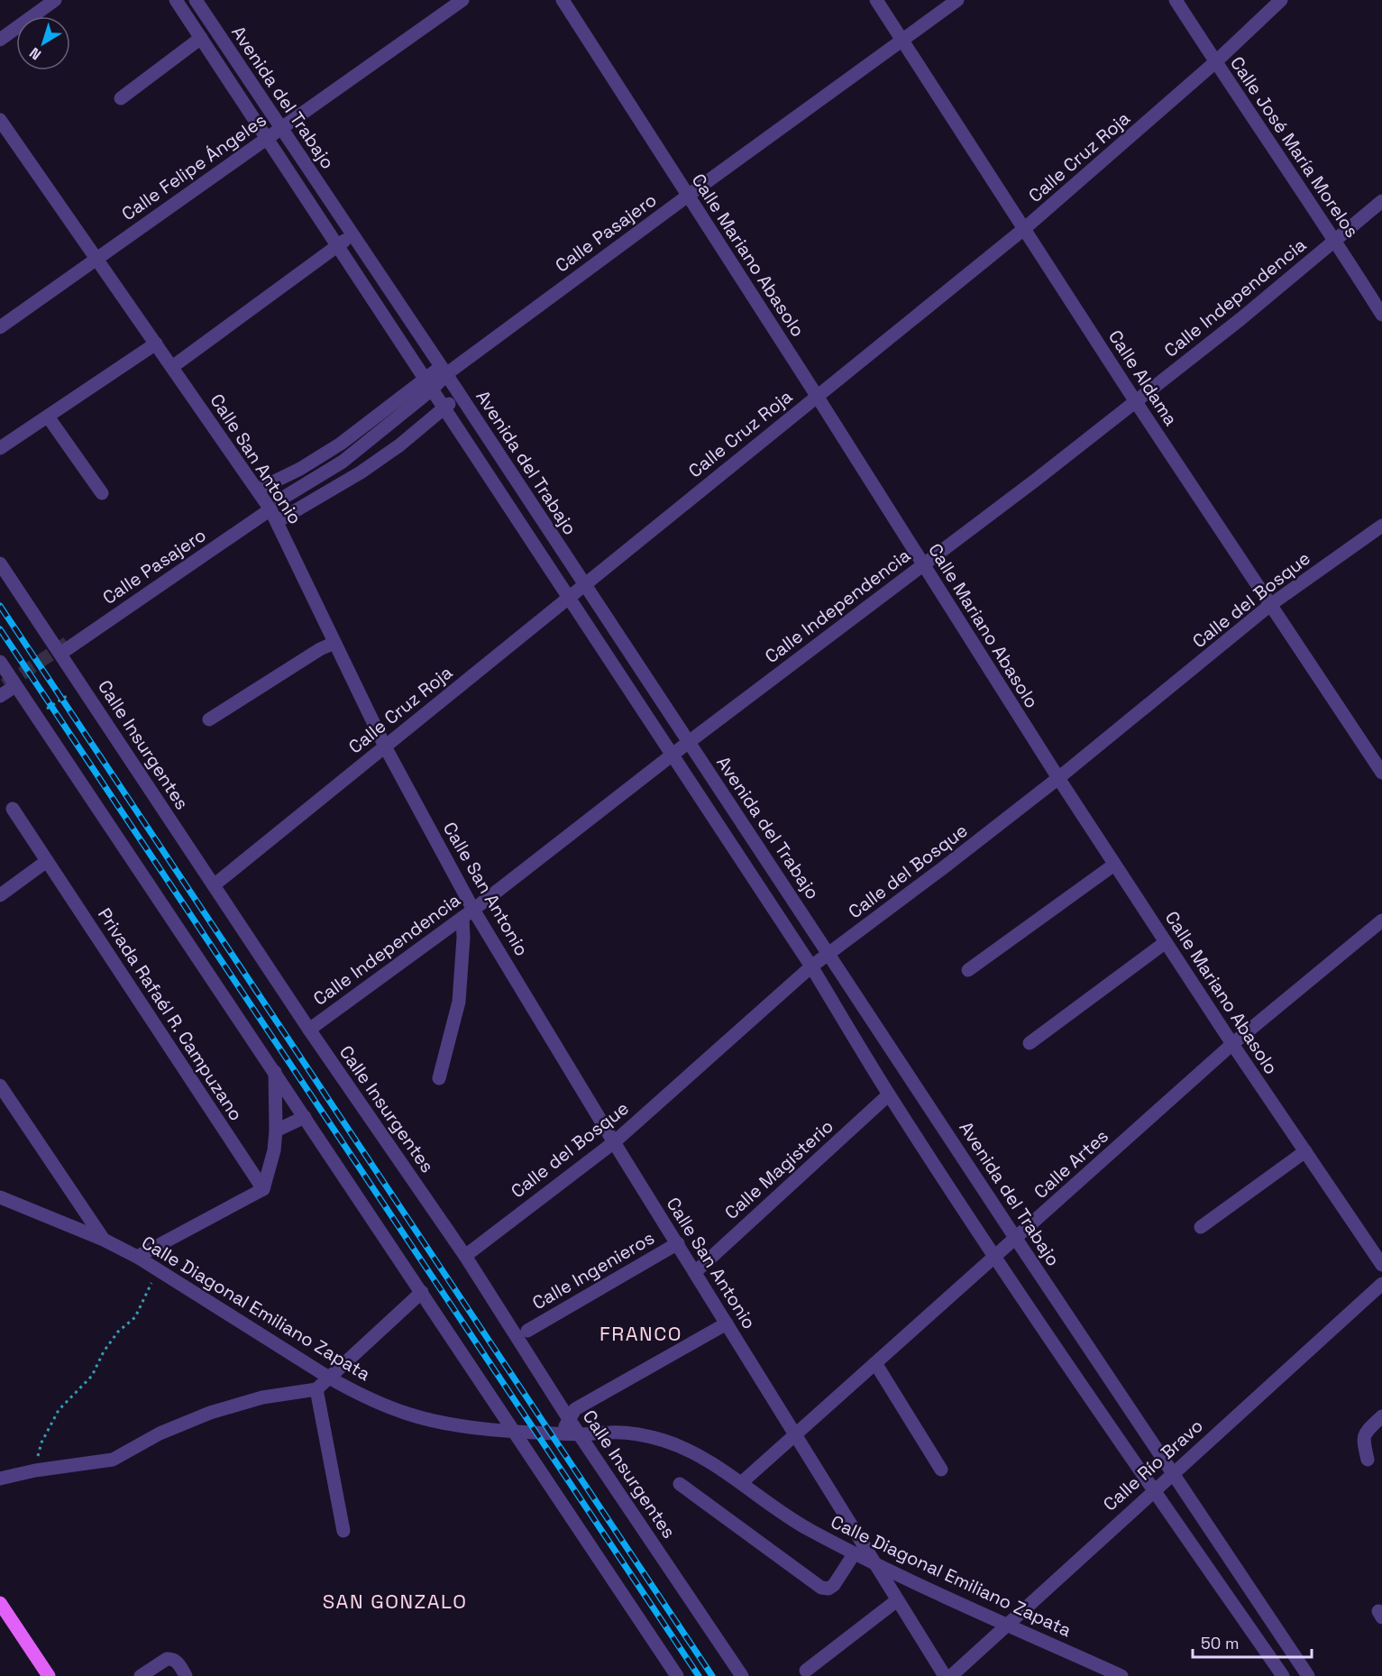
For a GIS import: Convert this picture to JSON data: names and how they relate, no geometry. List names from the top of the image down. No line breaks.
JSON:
{"streets":{"street":["Avenida del Trabajo","Calle José María Morelos","Calle Cruz Roja","Calle Felipe Ángeles","Calle Pasajero","Calle Mariano Abasolo","Calle Independencia","Calle Aldama","Calle San Antonio","Calle del Bosque","Calle Insurgentes","Privada Rafaél R. Campuzano","Calle Artes","Calle Magisterio","Calle Ingenieros","Calle Diagonal Emiliano Zapata","Calle Río Bravo"]},"crossings":[["Avenida del Trabajo","Calle Cruz Roja"],["Avenida del Trabajo","Calle Felipe Ángeles"],["Avenida del Trabajo","Calle Pasajero"],["Avenida del Trabajo","Calle Independencia"],["Avenida del Trabajo","Calle del Bosque"],["Avenida del Trabajo","Calle Artes"],["Avenida del Trabajo","Calle Magisterio"],["Avenida del Trabajo","Calle Río Bravo"],["Calle José María Morelos","Calle Cruz Roja"],["Calle José María Morelos","Calle Independencia"],["Calle Cruz Roja","Calle Mariano Abasolo"],["Calle Cruz Roja","Calle Aldama"],["Calle Cruz Roja","Calle San Antonio"],["Calle Cruz Roja","Calle Insurgentes"],["Calle Felipe Ángeles","Calle San Antonio"],["Calle Pasajero","Calle Mariano Abasolo"],["Calle Pasajero","Calle Aldama"],["Calle Pasajero","Calle San Antonio"],["Calle Pasajero","Calle Insurgentes"],["Calle Mariano Abasolo","Calle Independencia"],["Calle Mariano Abasolo","Calle del Bosque"],["Calle Mariano Abasolo","Calle Artes"],["Calle Independencia","Calle Aldama"],["Calle Independencia","Calle San Antonio"],["Calle Independencia","Calle Insurgentes"],["Calle Aldama","Calle del Bosque"],["Calle San Antonio","Calle del Bosque"],["Calle San Antonio","Calle Artes"],["Calle San Antonio","Calle Magisterio"],["Calle San Antonio","Calle Ingenieros"],["Calle San Antonio","Calle Diagonal Emiliano Zapata"],["Calle del Bosque","Calle Insurgentes"],["Calle Insurgentes","Calle Diagonal Emiliano Zapata"],["Calle Artes","Calle Diagonal Emiliano Zapata"],["Calle Diagonal Emiliano Zapata","Calle Río Bravo"]],"districts":["FRANCO","SAN GONZALO"],"scale_bar":"50 m","north":"bottom left"}
